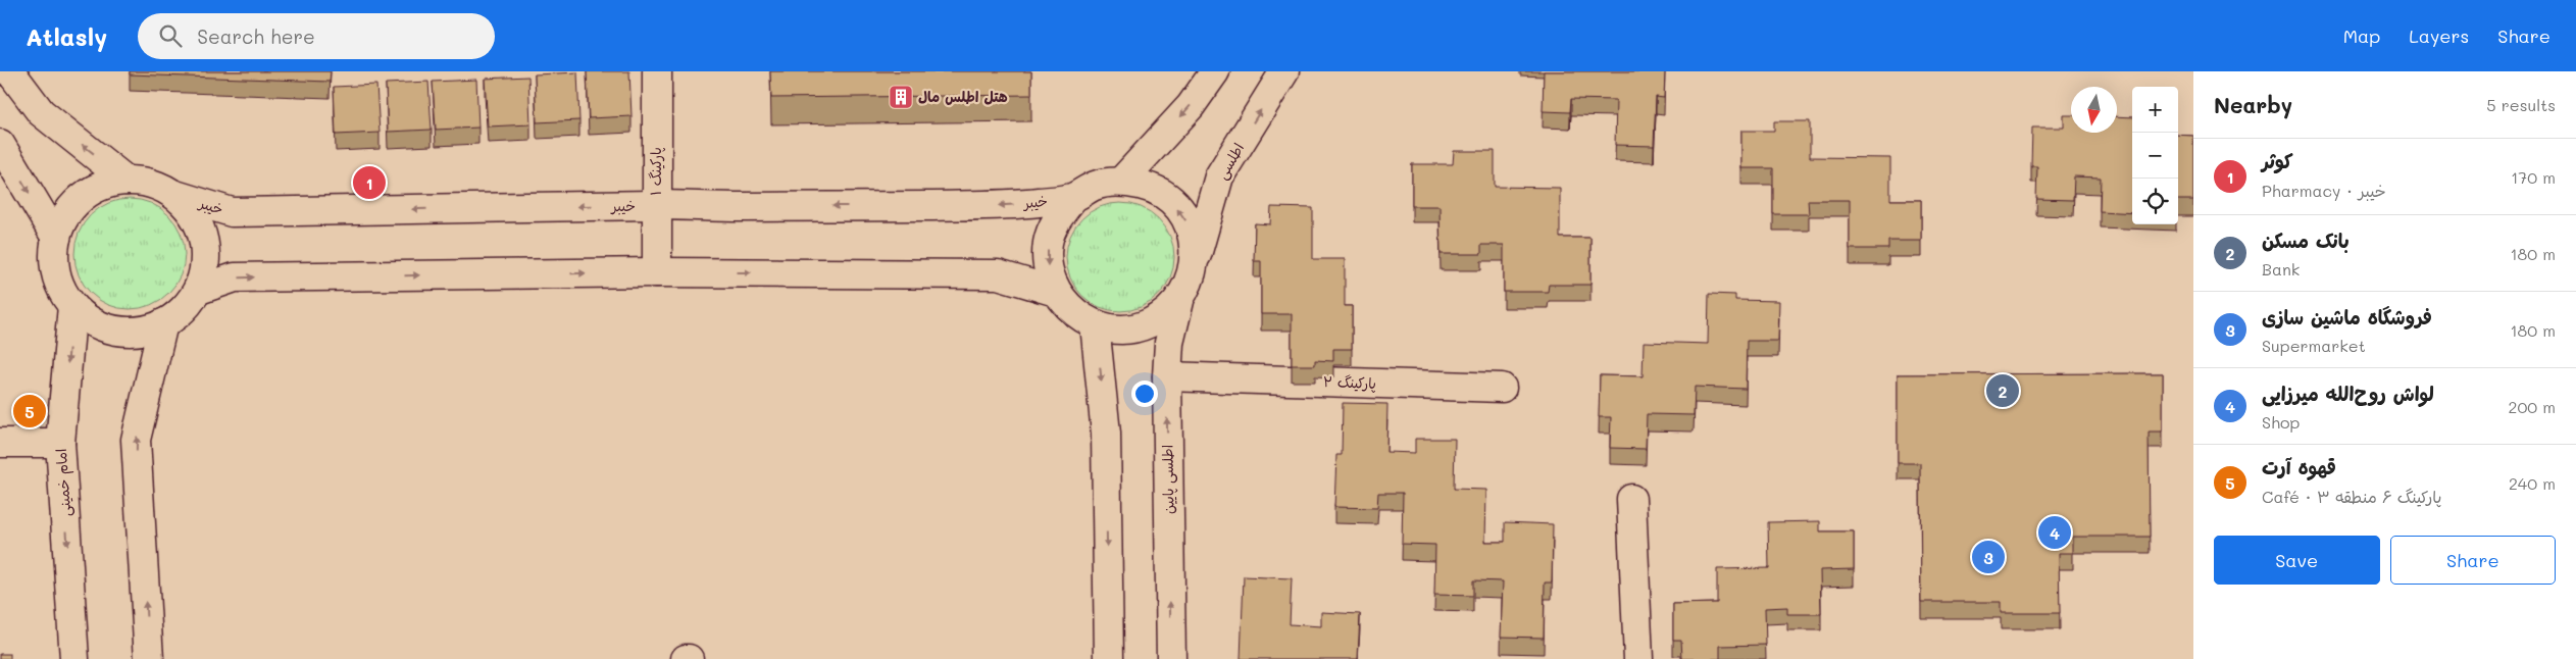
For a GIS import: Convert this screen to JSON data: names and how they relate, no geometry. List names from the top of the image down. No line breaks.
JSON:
{"streets":{"street":["اطلسی","پارکینگ ۱","خیبر","پارکینگ ۲","اطلسی پایین","امام خمینی"]},"crossings":[["اطلسی","خیبر"],["اطلسی","اطلسی پایین"],["پارکینگ ۱","خیبر"],["خیبر","اطلسی پایین"],["خیبر","امام خمینی"],["پارکینگ ۲","اطلسی پایین"]],"places":{"building":["هتل اطلس مال"]},"north":"bottom","page":{"header":"Atlasly","search":"Search here","nav":["Map","Layers","Share"],"heading":["Nearby","5 results"],"map_buttons":["+","−"],"list":[{"mark":"1","name":"کوثر","note":"Pharmacy · خیبر","value":"170 m"},{"mark":"2","name":"بانک مسکن","note":"Bank","value":"180 m"},{"mark":"3","name":"فروشگاه ماشین سازی","note":"Supermarket","value":"180 m"},{"mark":"4","name":"لواش روح‌الله میرزایی","note":"Shop","value":"200 m"},{"mark":"5","name":"قهوه آرت","note":"Café · پارکینگ ۶ منطقه ۳","value":"240 m"}],"pins":["1","2","5","4","3"],"buttons":["Save","Share"]}}
